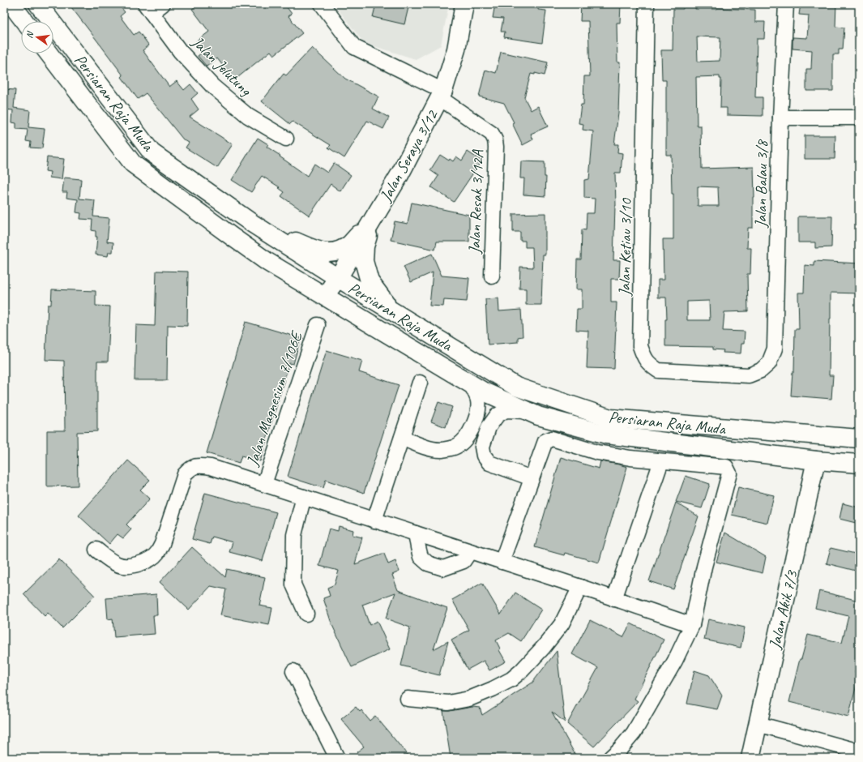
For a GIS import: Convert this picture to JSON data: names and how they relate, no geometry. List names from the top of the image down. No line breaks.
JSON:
{"streets":{"main road":["Persiaran Raja Muda","Jalan Seraya 3/12","Jalan Akik 7/3"],"street":["Jalan Jelutung","Jalan Balau 3/8","Jalan Resak 3/12A","Jalan Ketiau 3/10","Jalan Magnesium 7/106E"]},"crossings":[["Persiaran Raja Muda","Jalan Seraya 3/12"],["Persiaran Raja Muda","Jalan Akik 7/3"],["Jalan Seraya 3/12","Jalan Resak 3/12A"],["Jalan Balau 3/8","Jalan Ketiau 3/10"]],"north":"left"}
